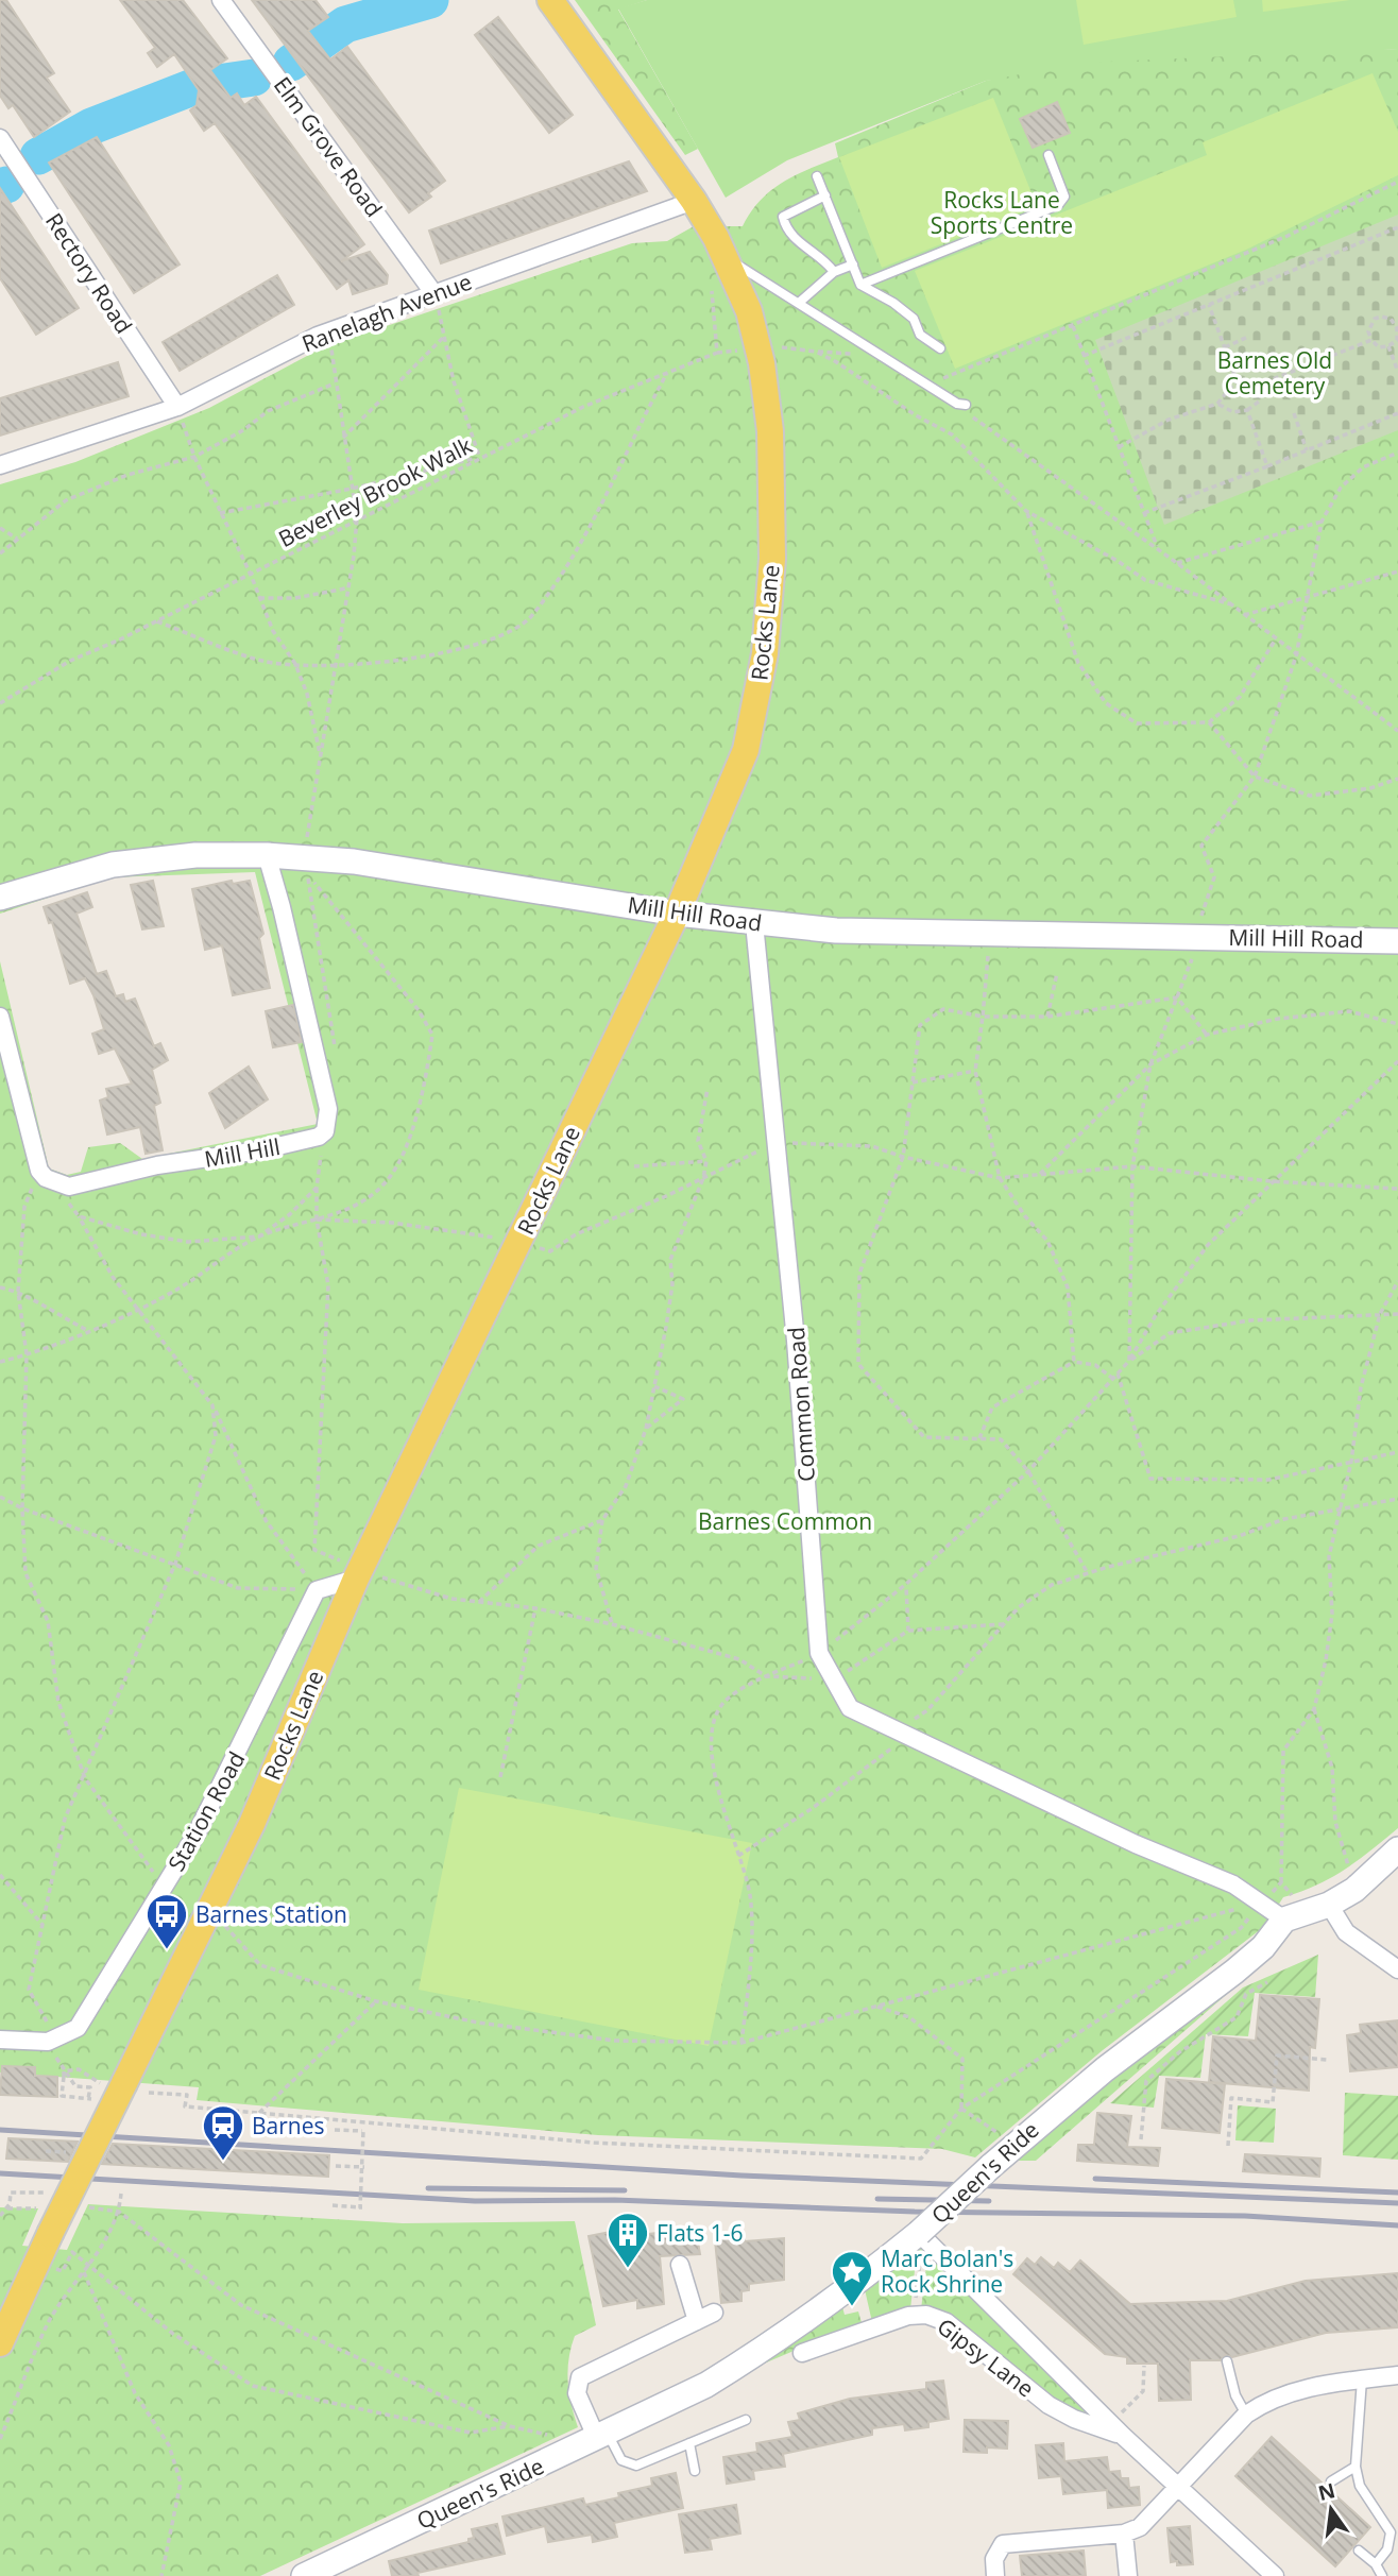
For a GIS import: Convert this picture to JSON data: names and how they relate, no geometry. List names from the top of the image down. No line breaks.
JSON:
{"streets":{"main road":["Rocks Lane","Mill Hill Road","Queen's Ride"],"street":["Elm Grove Road","Rectory Road","Ranelagh Avenue","Mill Hill","Common Road","Station Road","Gipsy Lane"],"path":["Beverley Brook Walk"]},"crossings":[["Elm Grove Road","Ranelagh Avenue"],["Rectory Road","Ranelagh Avenue"],["Ranelagh Avenue","Rocks Lane"],["Rocks Lane","Mill Hill Road"],["Mill Hill Road","Mill Hill"],["Mill Hill Road","Common Road"],["Common Road","Queen's Ride"],["Queen's Ride","Gipsy Lane"]],"parks":["Rocks Lane Sports Centre","Barnes Old Cemetery","Barnes Common"],"places":{"bus stop":["Barnes Station"],"station":["Barnes"],"building":["Flats 1-6"],"place":["Marc Bolan's Rock Shrine"]},"north":"top"}
